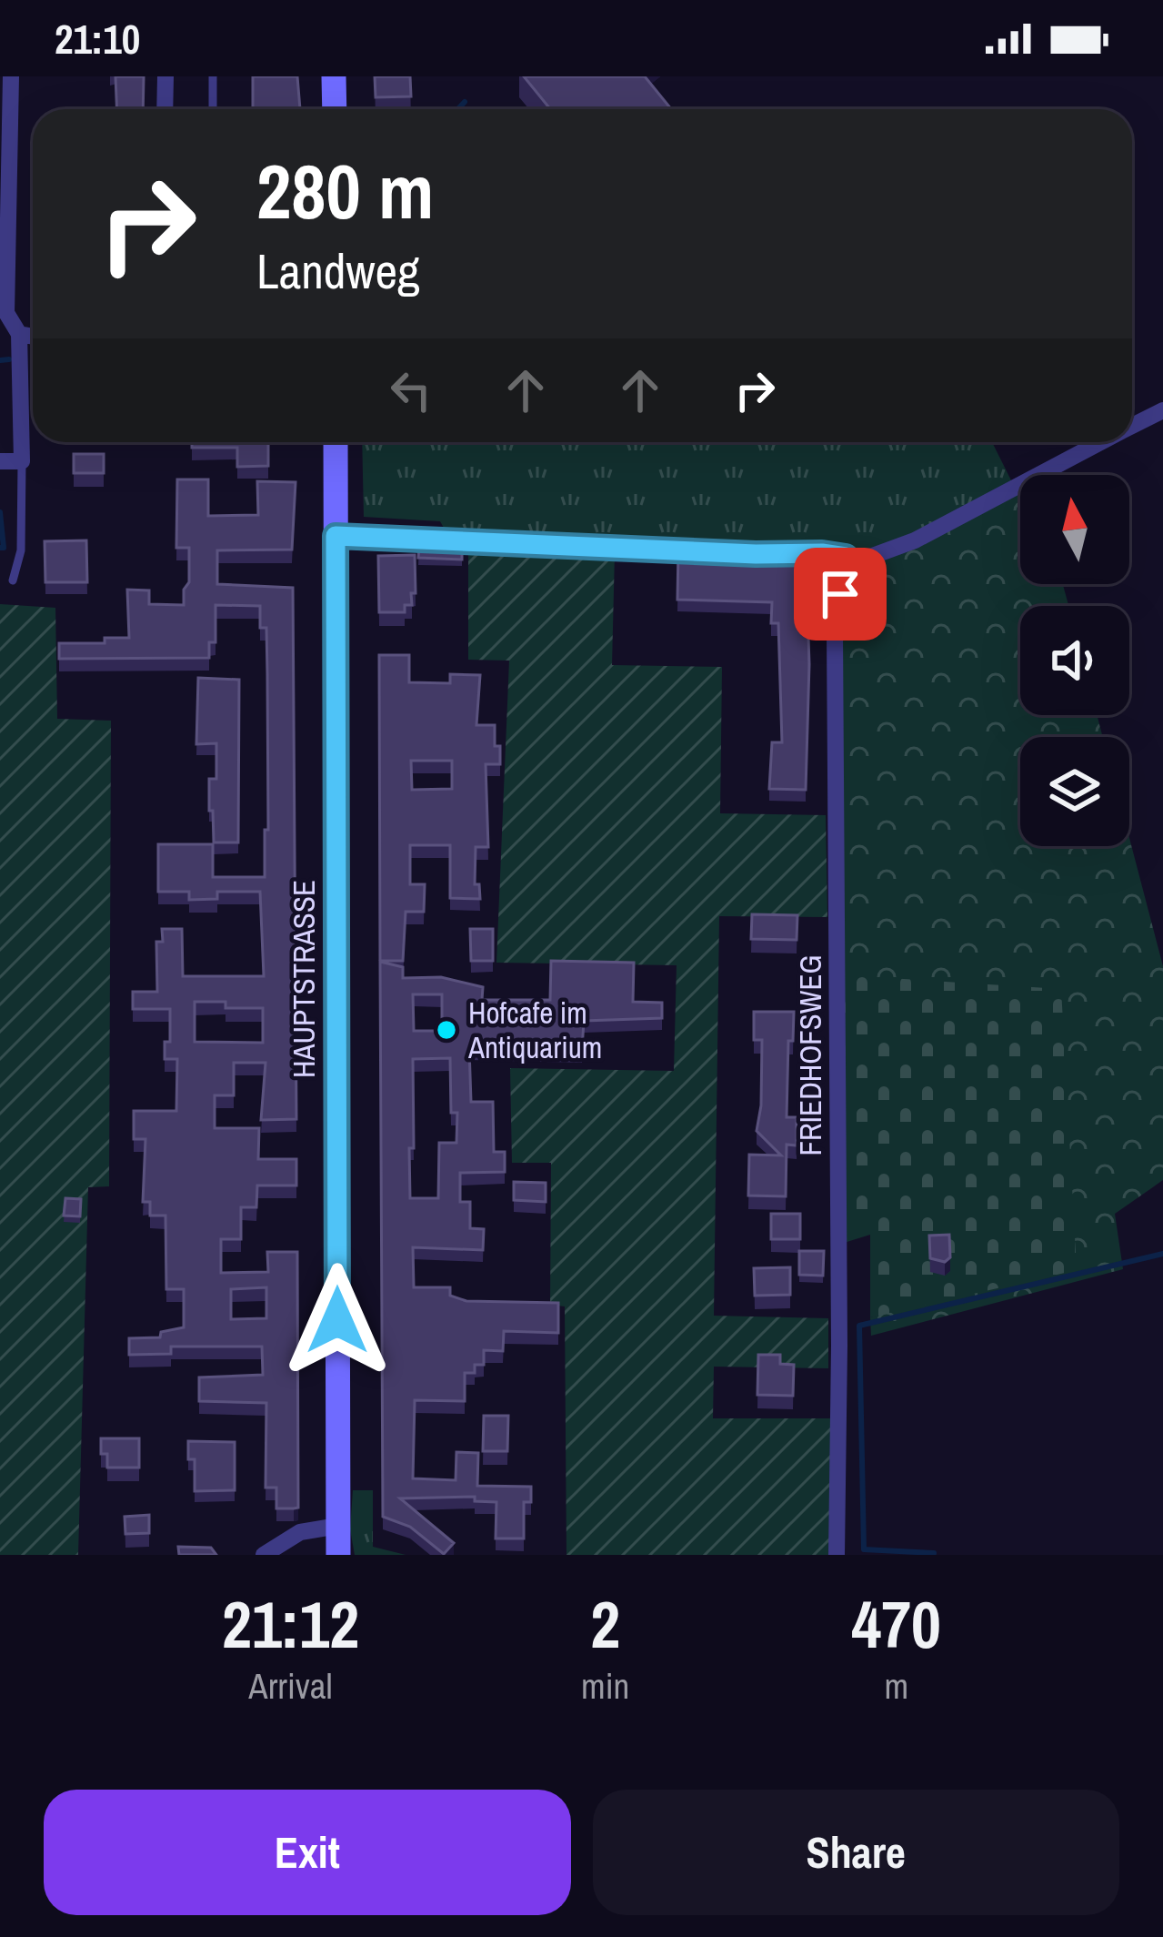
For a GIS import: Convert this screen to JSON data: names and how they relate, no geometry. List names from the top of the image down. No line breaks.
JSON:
{"streets":{"main road":["HAUPTSTRASSE"],"street":["FRIEDHOFSWEG"]},"places":["Hofcafe im Antiquarium"],"north":"top","page":{"status":"21:10","turn":["280 m","Landweg"],"eta":["21:12","Arrival","2","min","470","m"],"buttons":["Exit","Share"]}}
